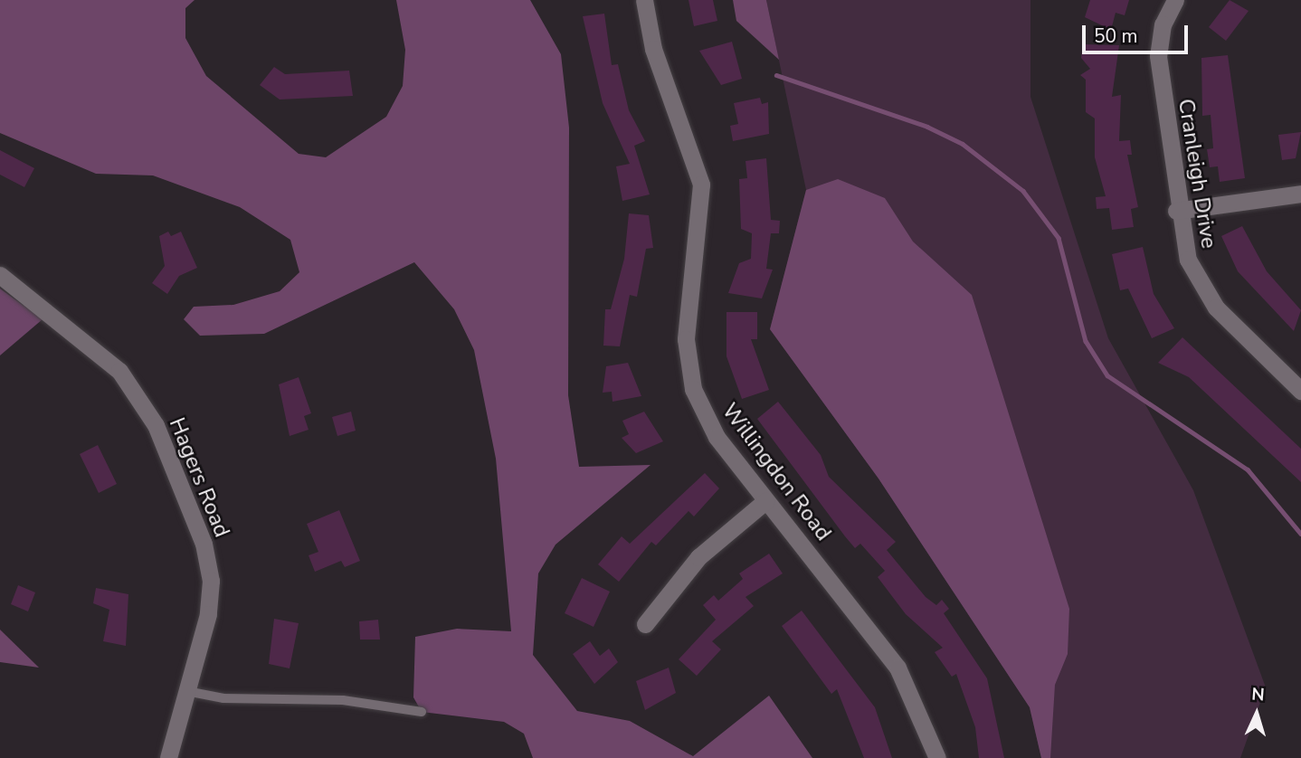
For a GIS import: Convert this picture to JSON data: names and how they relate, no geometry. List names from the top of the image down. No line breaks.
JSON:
{"streets":{"street":["Cranleigh Drive","Willingdon Road","Hagers Road"]},"scale_bar":"50 m","north":"top"}
